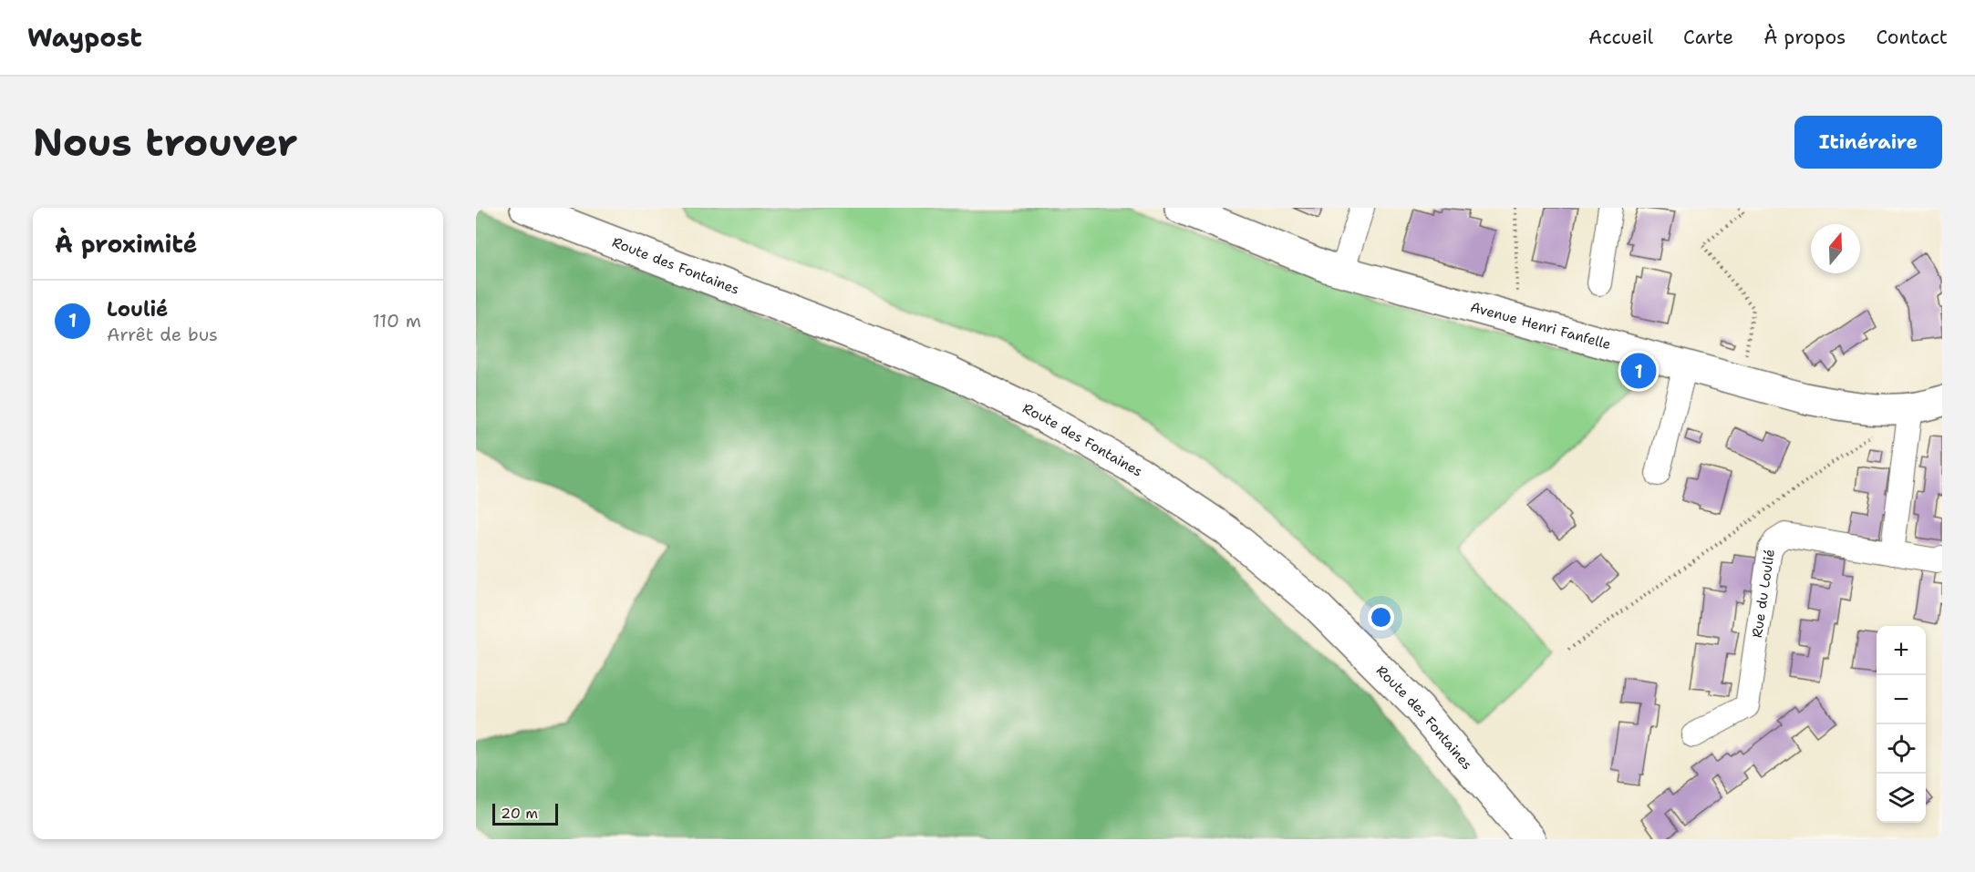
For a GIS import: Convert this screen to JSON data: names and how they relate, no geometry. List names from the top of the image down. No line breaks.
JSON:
{"streets":{"main road":["Route des Fontaines","Avenue Henri Fanfelle"],"street":["Rue du Loulié"]},"scale_bar":"20 m","north":"top","page":{"header":"Waypost","nav":["Accueil","Carte","À propos","Contact"],"buttons":"Itinéraire","title":"Nous trouver","heading":"À proximité","list":[{"mark":"1","name":"Loulié","note":"Arrêt de bus","value":"110 m"}],"pins":"1","map_buttons":["+","−"],"scale":"20 m"}}
